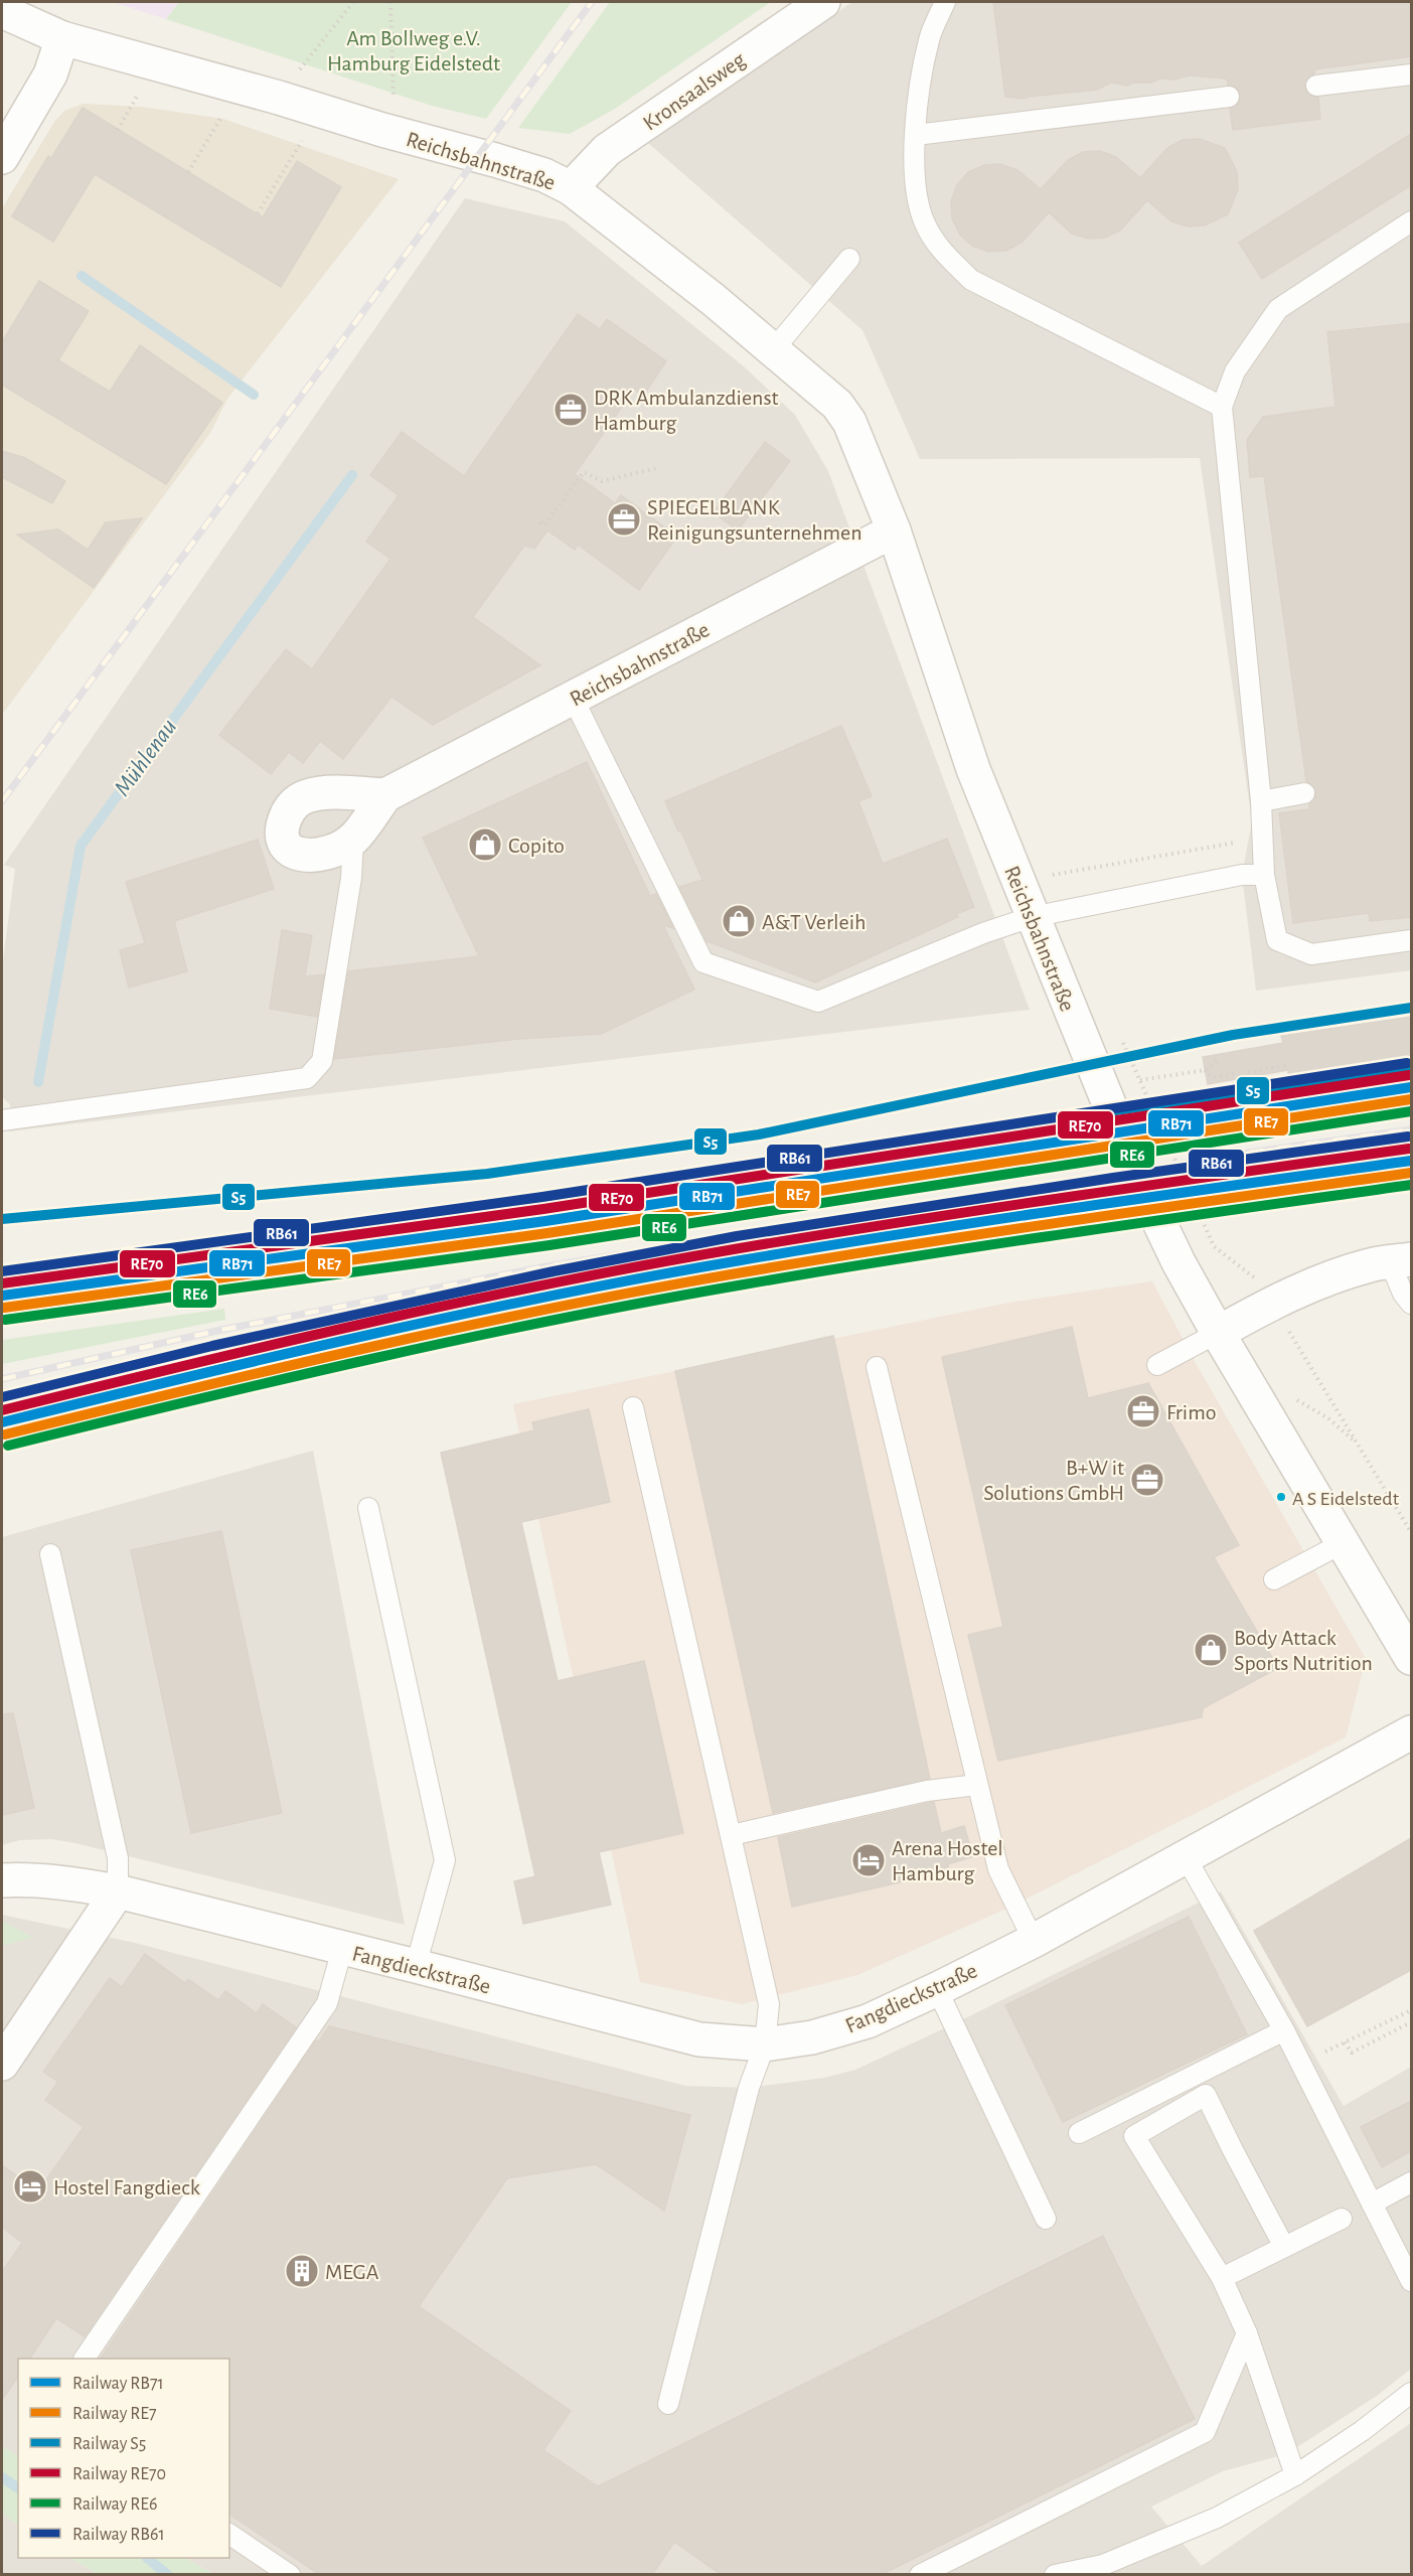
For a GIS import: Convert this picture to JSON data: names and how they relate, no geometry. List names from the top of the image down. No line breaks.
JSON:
{"streets":{"street":["Kronsaalsweg","Reichsbahnstraße","Fangdieckstraße"]},"crossings":[["Kronsaalsweg","Reichsbahnstraße"]],"water":["Mühlenau"],"parks":["Am Bollweg e.V. Hamburg Eidelstedt"],"places":{"office":["DRK Ambulanzdienst Hamburg","SPIEGELBLANK Reinigungsunternehmen","Frimo","B+W it Solutions GmbH"],"shop":["Copito","A&T Verleih","Body Attack Sports Nutrition"],"other":["A S Eidelstedt"],"hotel":["Arena Hostel Hamburg","Hostel Fangdieck"],"building":["MEGA"]},"lines":["rail line S5","rail line RB61","rail line RE70","rail line RB71","rail line RE7","rail line RE6"],"legend":["Railway RB71","Railway RE7","Railway S5","Railway RE70","Railway RE6","Railway RB61"]}
